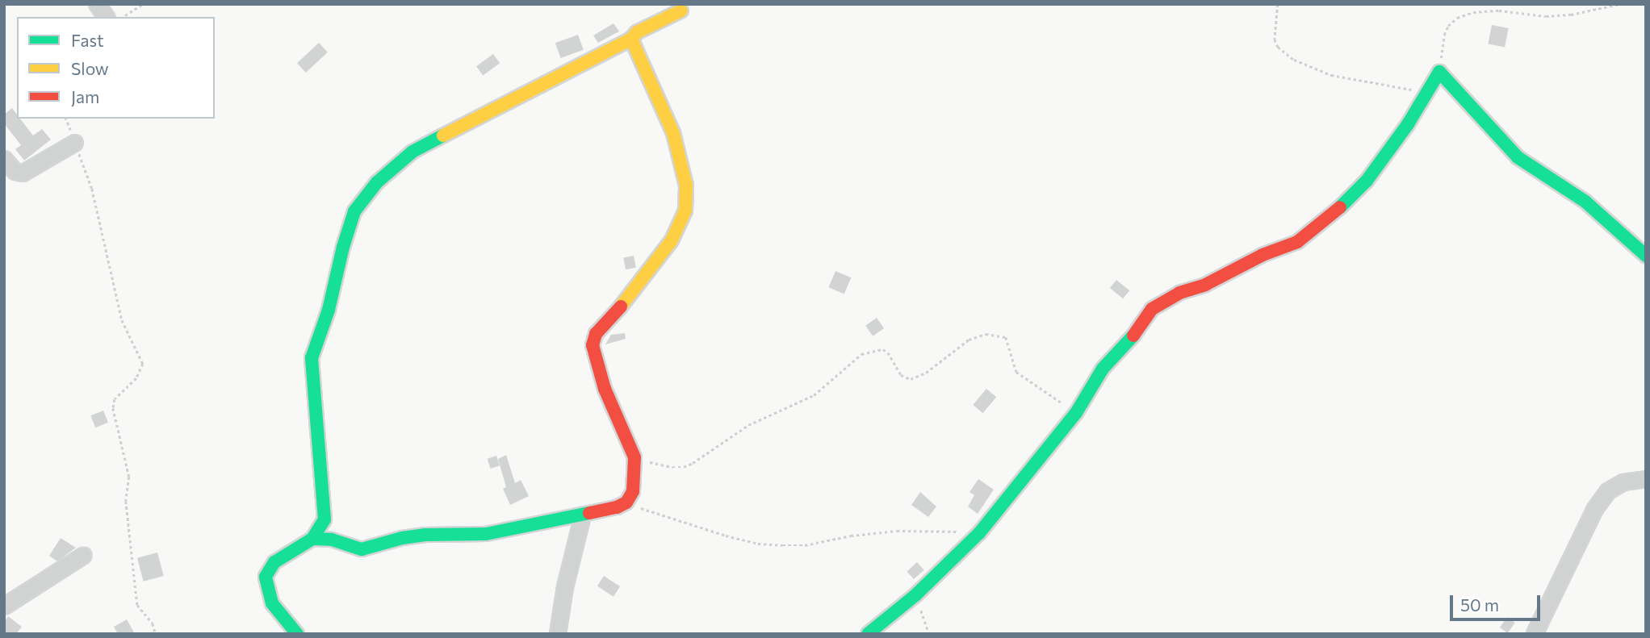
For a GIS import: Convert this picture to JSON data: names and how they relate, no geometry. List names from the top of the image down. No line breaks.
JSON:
{"legend":["Fast","Slow","Jam"],"scale_bar":"50 m"}
